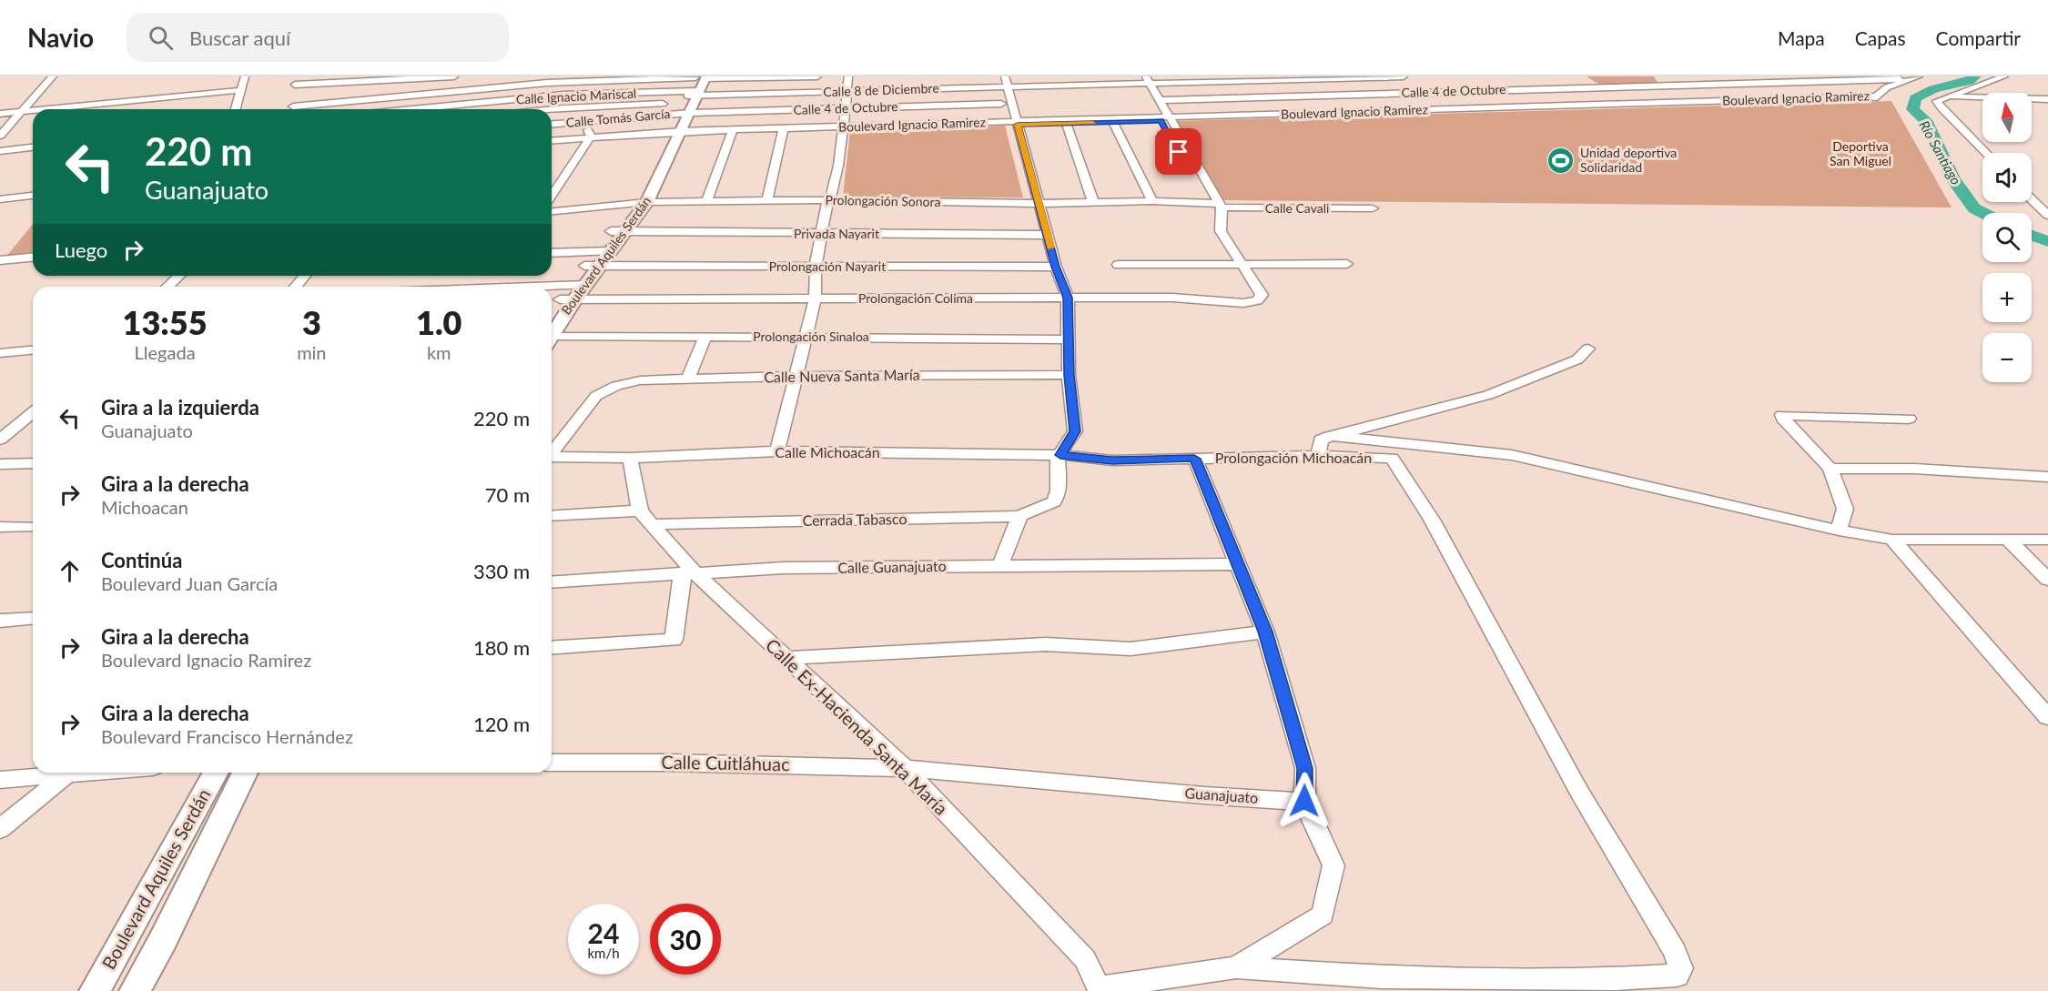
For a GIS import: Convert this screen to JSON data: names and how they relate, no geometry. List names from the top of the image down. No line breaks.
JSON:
{"streets":{"street":["Calle 8 de Diciembre","Calle 4 de Octubre","Calle Ignacio Mariscal","Boulevard Ignacio Ramirez","Calle Tomás García","Prolongación Sonora","Calle Cavali","Privada Nayarit","Boulevard Aquiles Serdán","Prolongación Nayarit","Prolongación Colima","Prolongación Sinaloa","Calle Nueva Santa María","Calle Michoacán","Prolongación Michoacán","Cerrada Tabasco","Calle Guanajuato","Calle Ex-Hacienda Santa María","Calle Cuitláhuac","Guanajuato"]},"crossings":[["Calle 8 de Diciembre","Calle Ignacio Mariscal"],["Calle 8 de Diciembre","Boulevard Aquiles Serdán"],["Calle 4 de Octubre","Boulevard Ignacio Ramirez"],["Calle 4 de Octubre","Calle Tomás García"],["Calle 4 de Octubre","Boulevard Aquiles Serdán"],["Calle Ignacio Mariscal","Boulevard Aquiles Serdán"],["Boulevard Ignacio Ramirez","Boulevard Aquiles Serdán"],["Calle Tomás García","Boulevard Aquiles Serdán"],["Prolongación Sonora","Calle Cavali"],["Prolongación Sonora","Boulevard Aquiles Serdán"],["Privada Nayarit","Boulevard Aquiles Serdán"],["Boulevard Aquiles Serdán","Prolongación Nayarit"],["Boulevard Aquiles Serdán","Prolongación Colima"],["Calle Michoacán","Cerrada Tabasco"],["Cerrada Tabasco","Calle Ex-Hacienda Santa María"],["Calle Guanajuato","Calle Ex-Hacienda Santa María"],["Calle Ex-Hacienda Santa María","Calle Cuitláhuac"],["Calle Ex-Hacienda Santa María","Guanajuato"],["Calle Cuitláhuac","Guanajuato"]],"water":["Río Santiago"],"parks":["Deportiva San Miguel"],"places":{"sports":["Unidad deportiva Solidaridad"]},"north":"top","page":{"header":"Navio","search":"Buscar aquí","nav":["Mapa","Capas","Compartir"],"map_buttons":["+","−"],"turn":["220 m","Guanajuato"],"then":"Luego","eta":["13:55","Llegada","3","min","1.0","km"],"list":[{"name":"Gira a la izquierda","note":"Guanajuato","value":"220 m"},{"name":"Gira a la derecha","note":"Michoacan","value":"70 m"},{"name":"Continúa","note":"Boulevard Juan García","value":"330 m"},{"name":"Gira a la derecha","note":"Boulevard Ignacio Ramirez","value":"180 m"},{"name":"Gira a la derecha","note":"Boulevard Francisco Hernández","value":"120 m"}],"speed":"24 km/h","limit":"30"}}
